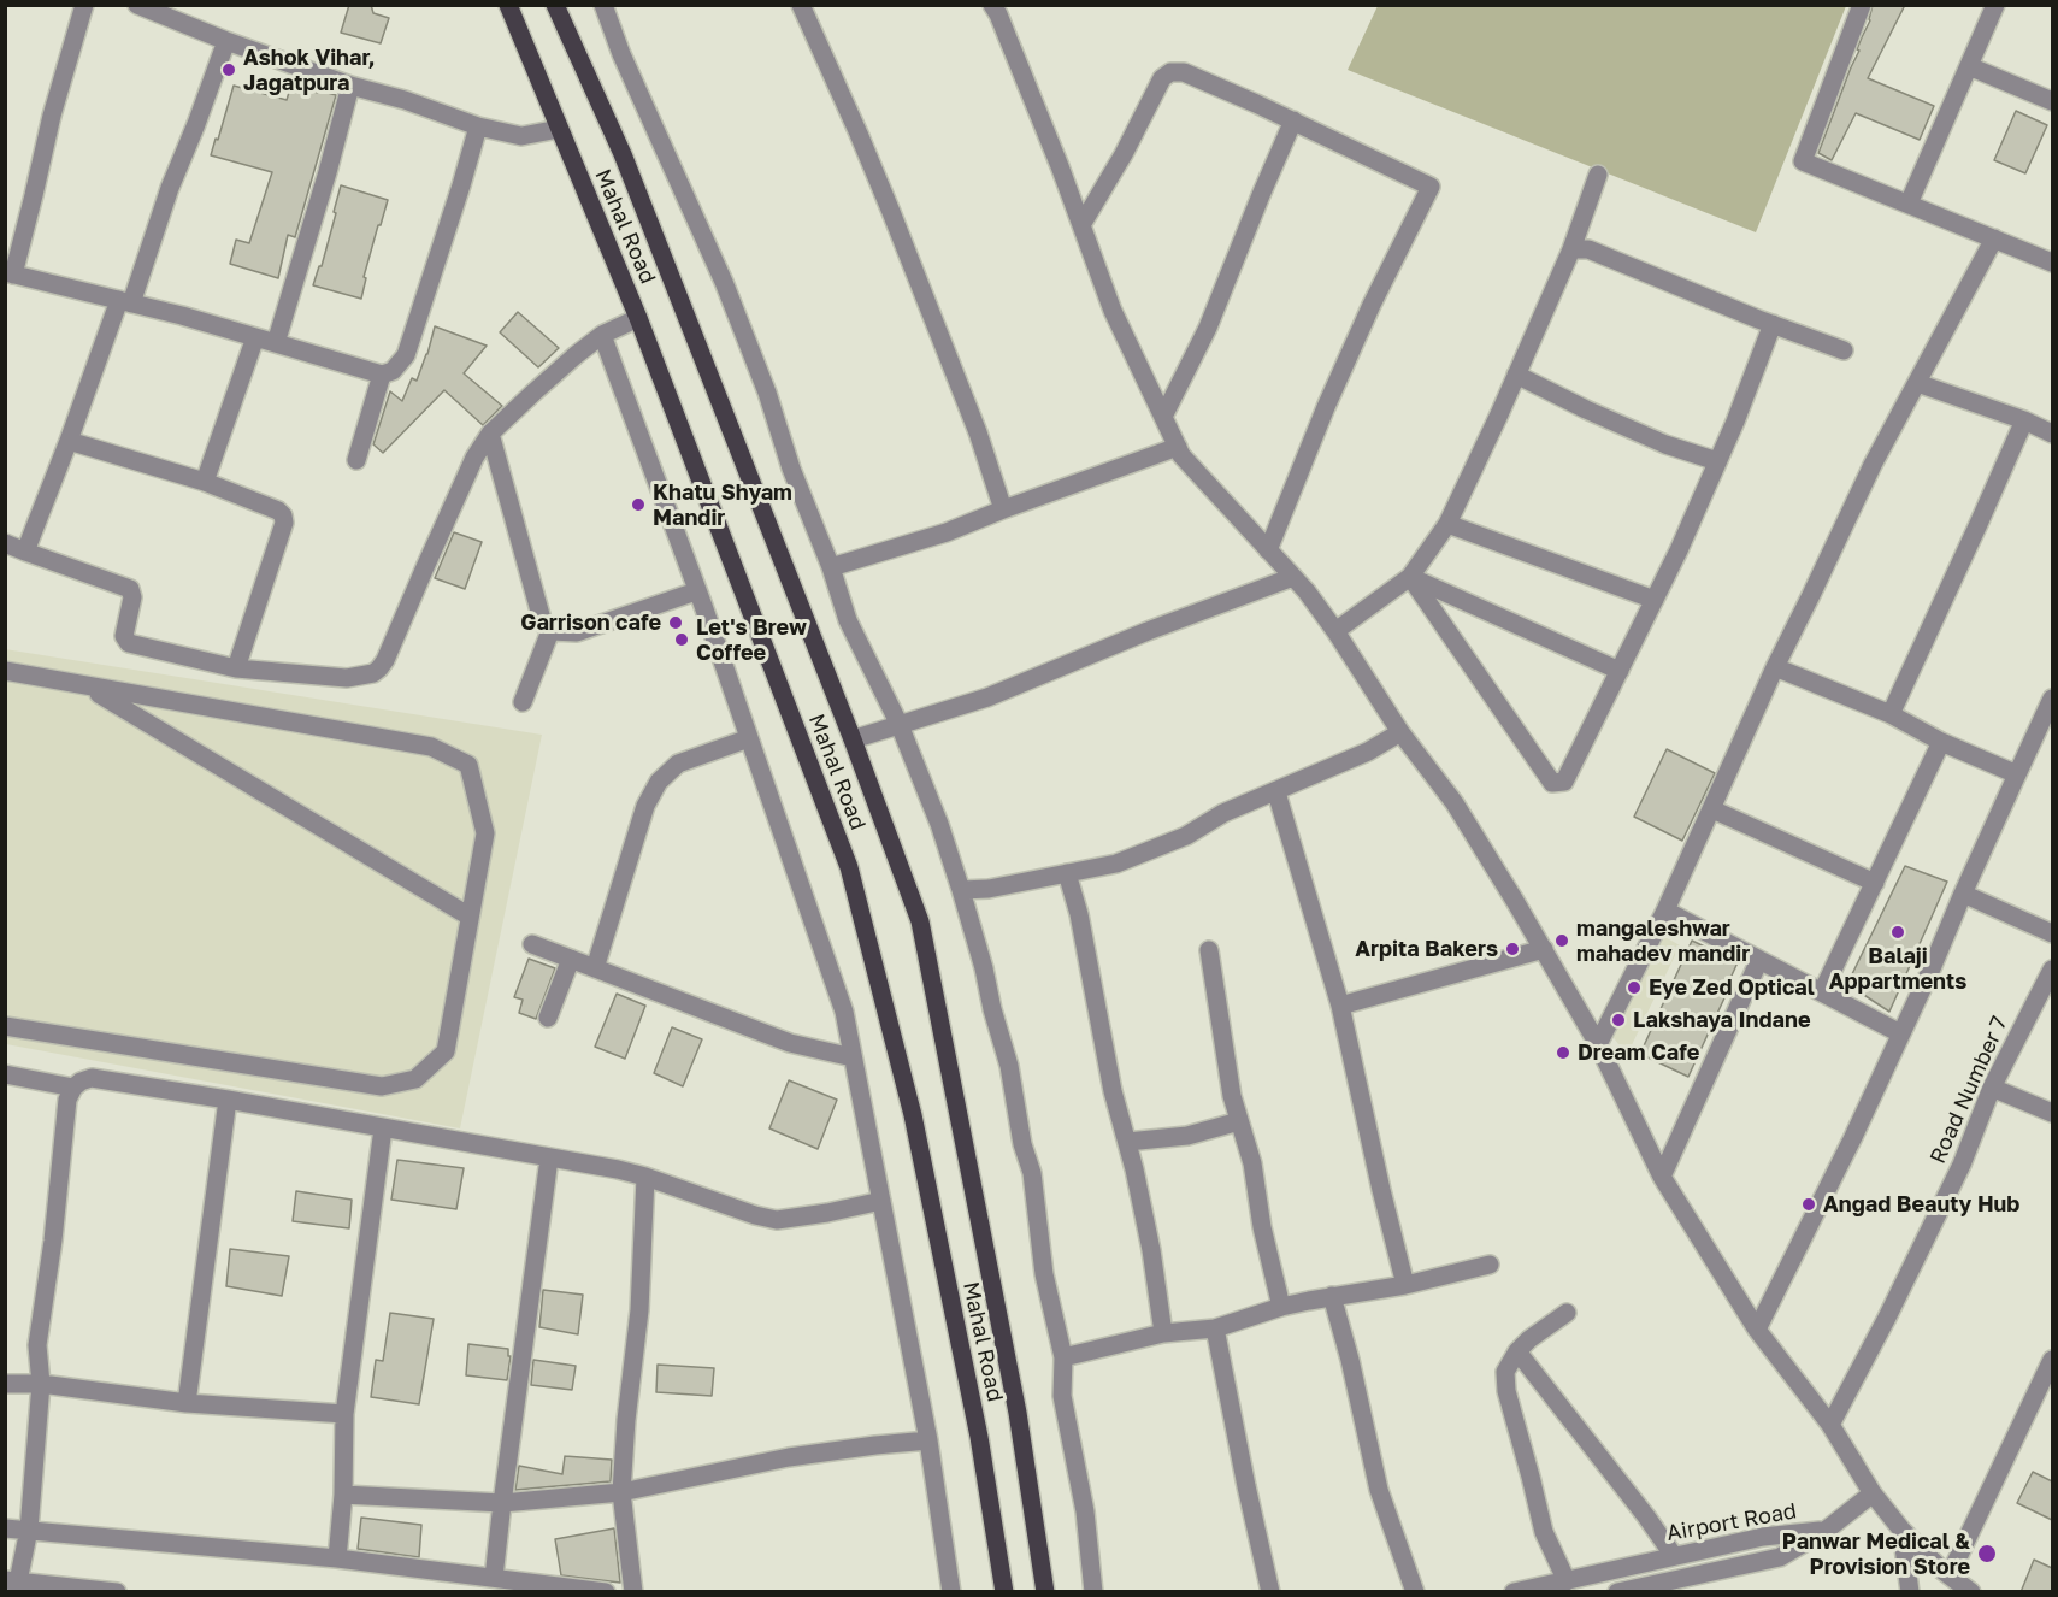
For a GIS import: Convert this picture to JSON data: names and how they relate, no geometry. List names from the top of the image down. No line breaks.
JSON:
{"streets":{"main road":["Mahal Road"],"street":["Road Number 7","Airport Road"]},"places":["Ashok Vihar, Jagatpura","Khatu Shyam Mandir","Garrison cafe","Let's Brew Coffee","Balaji Appartments","mangaleshwar mahadev mandir","Arpita Bakers","Eye Zed Optical","Lakshaya Indane","Dream Cafe","Angad Beauty Hub","Panwar Medical & Provision Store"]}
